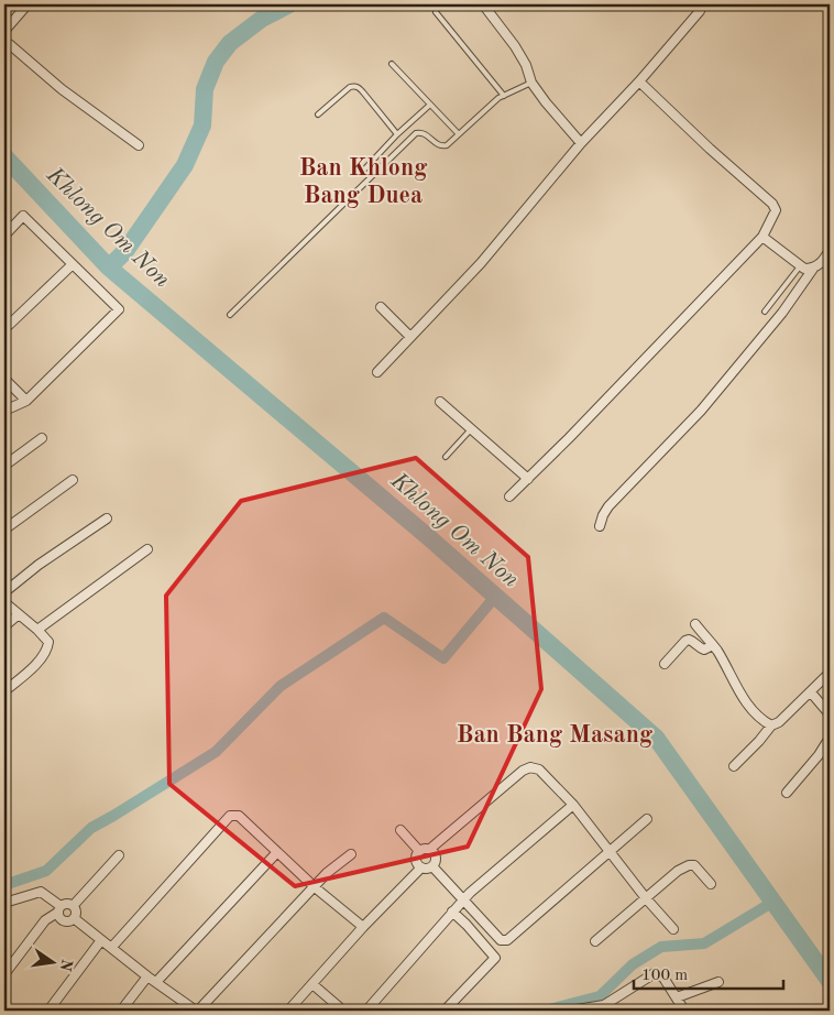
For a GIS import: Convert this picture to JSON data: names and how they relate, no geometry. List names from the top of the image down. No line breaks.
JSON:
{"districts":["Ban Khlong Bang Duea","Ban Bang Masang"],"water":["Khlong Om Non"],"scale_bar":"100 m","north":"right"}
